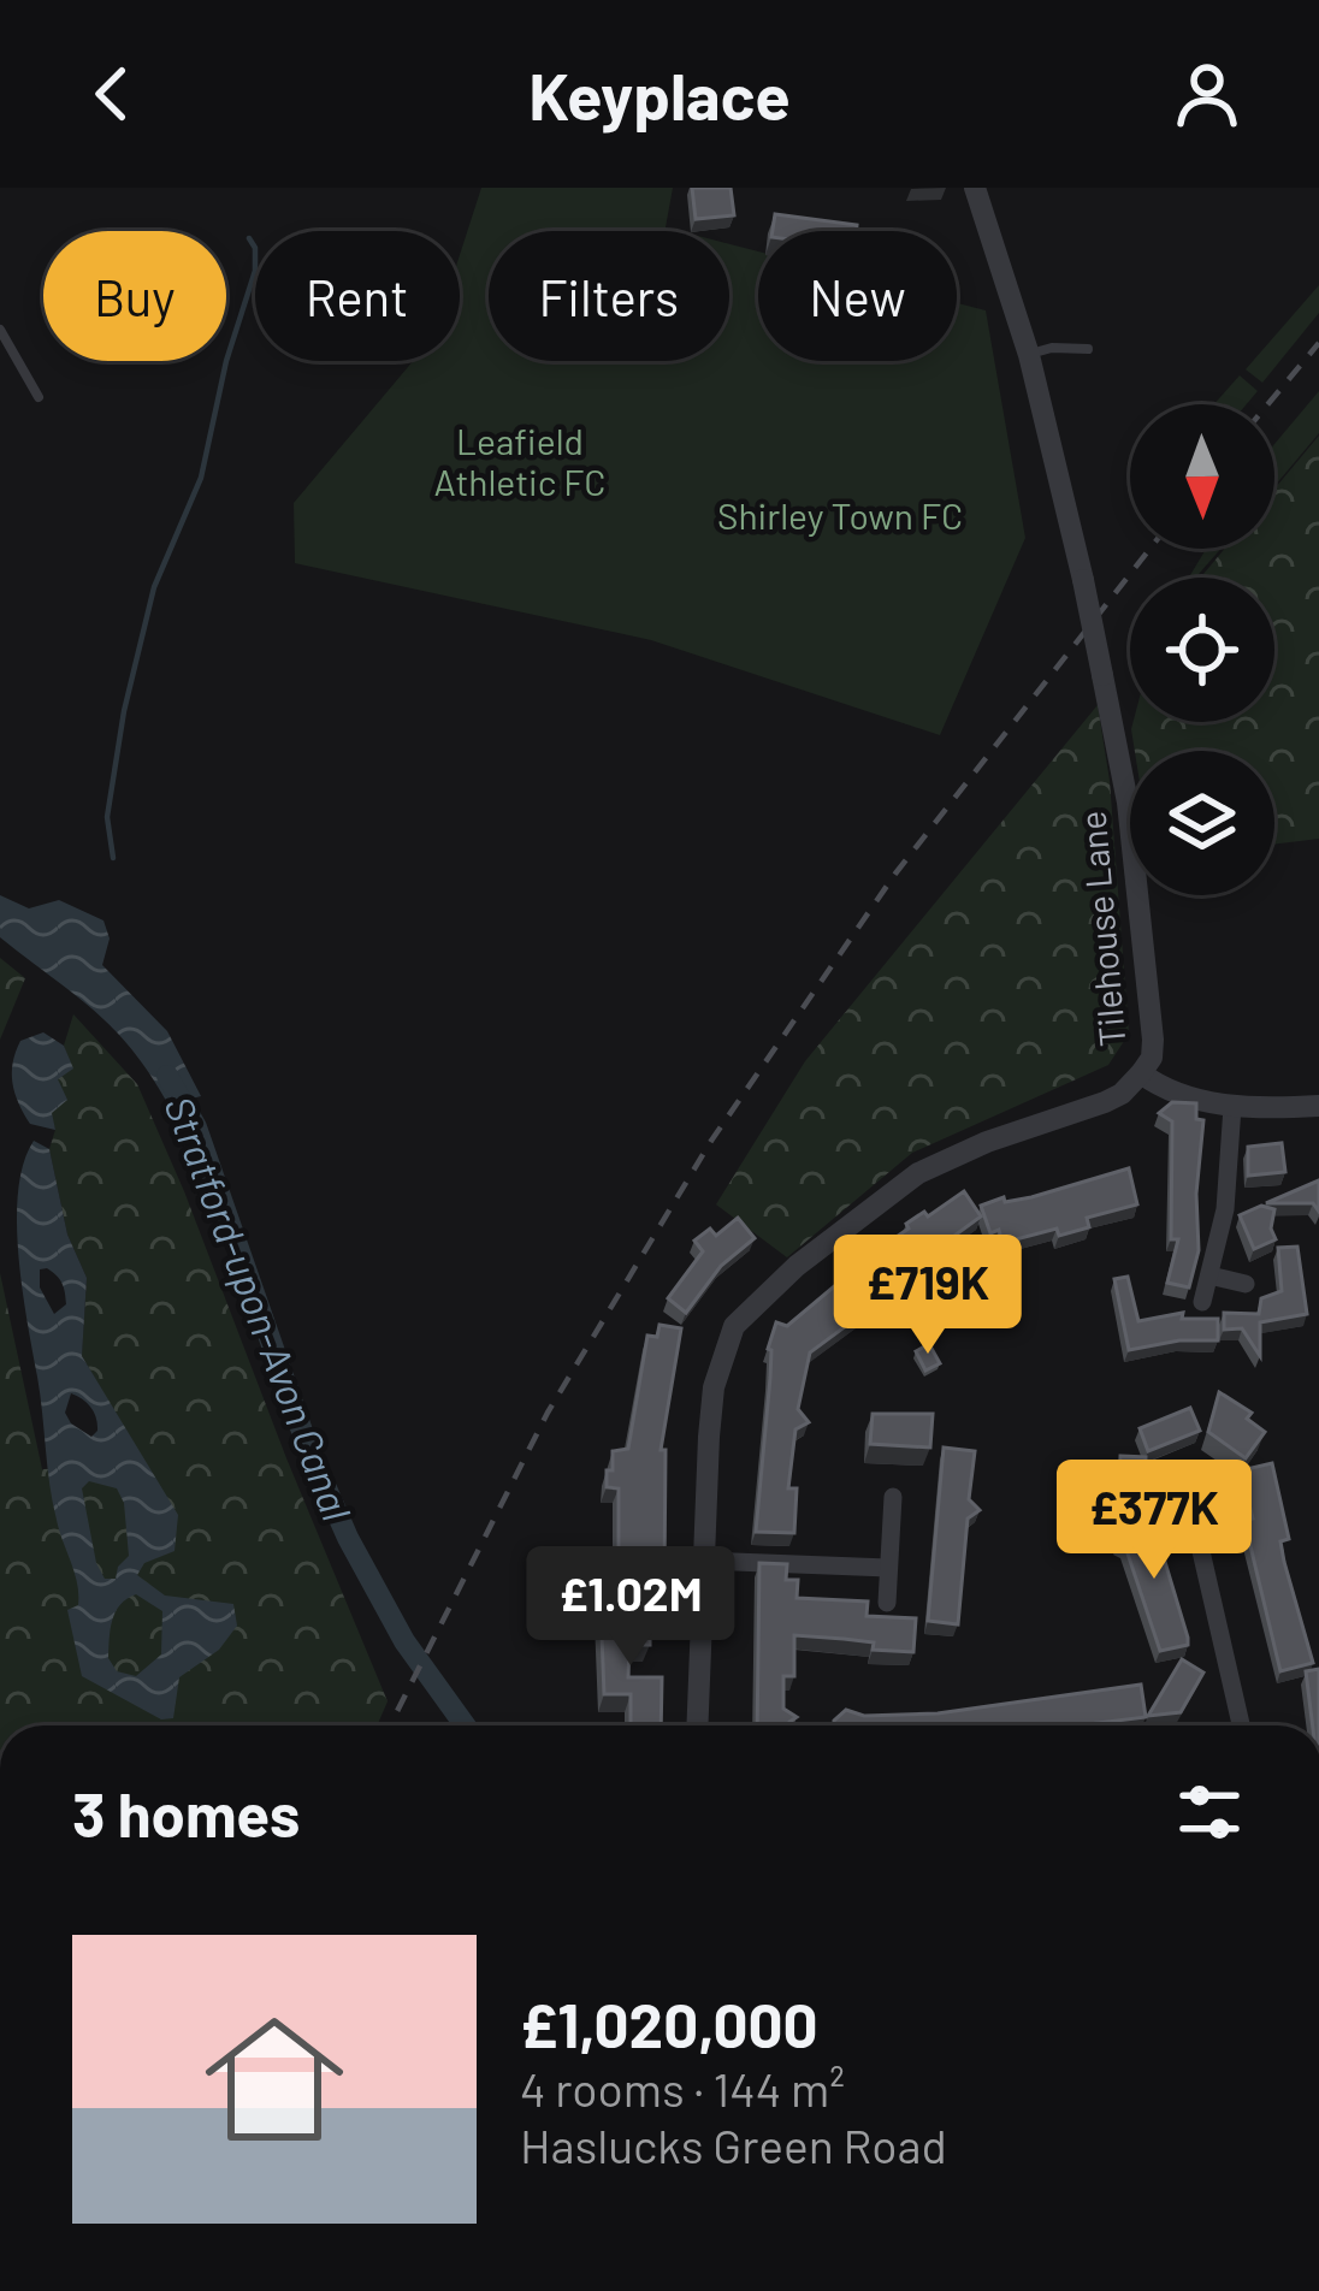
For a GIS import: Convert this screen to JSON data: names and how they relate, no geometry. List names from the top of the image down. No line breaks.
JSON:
{"streets":{"street":["Tilehouse Lane"]},"water":["Stratford-upon-Avon Canal"],"parks":["Leafield Athletic FC","Shirley Town FC"],"north":"bottom","page":{"header":"Keyplace","chip":["Buy","Rent","Filters","New"],"price":["£719K","£377K","£1.02M"],"heading":"3 homes","list":[{"name":"£1,020,000","note":"4 rooms · 144 m² · Haslucks Green Road"}]}}
